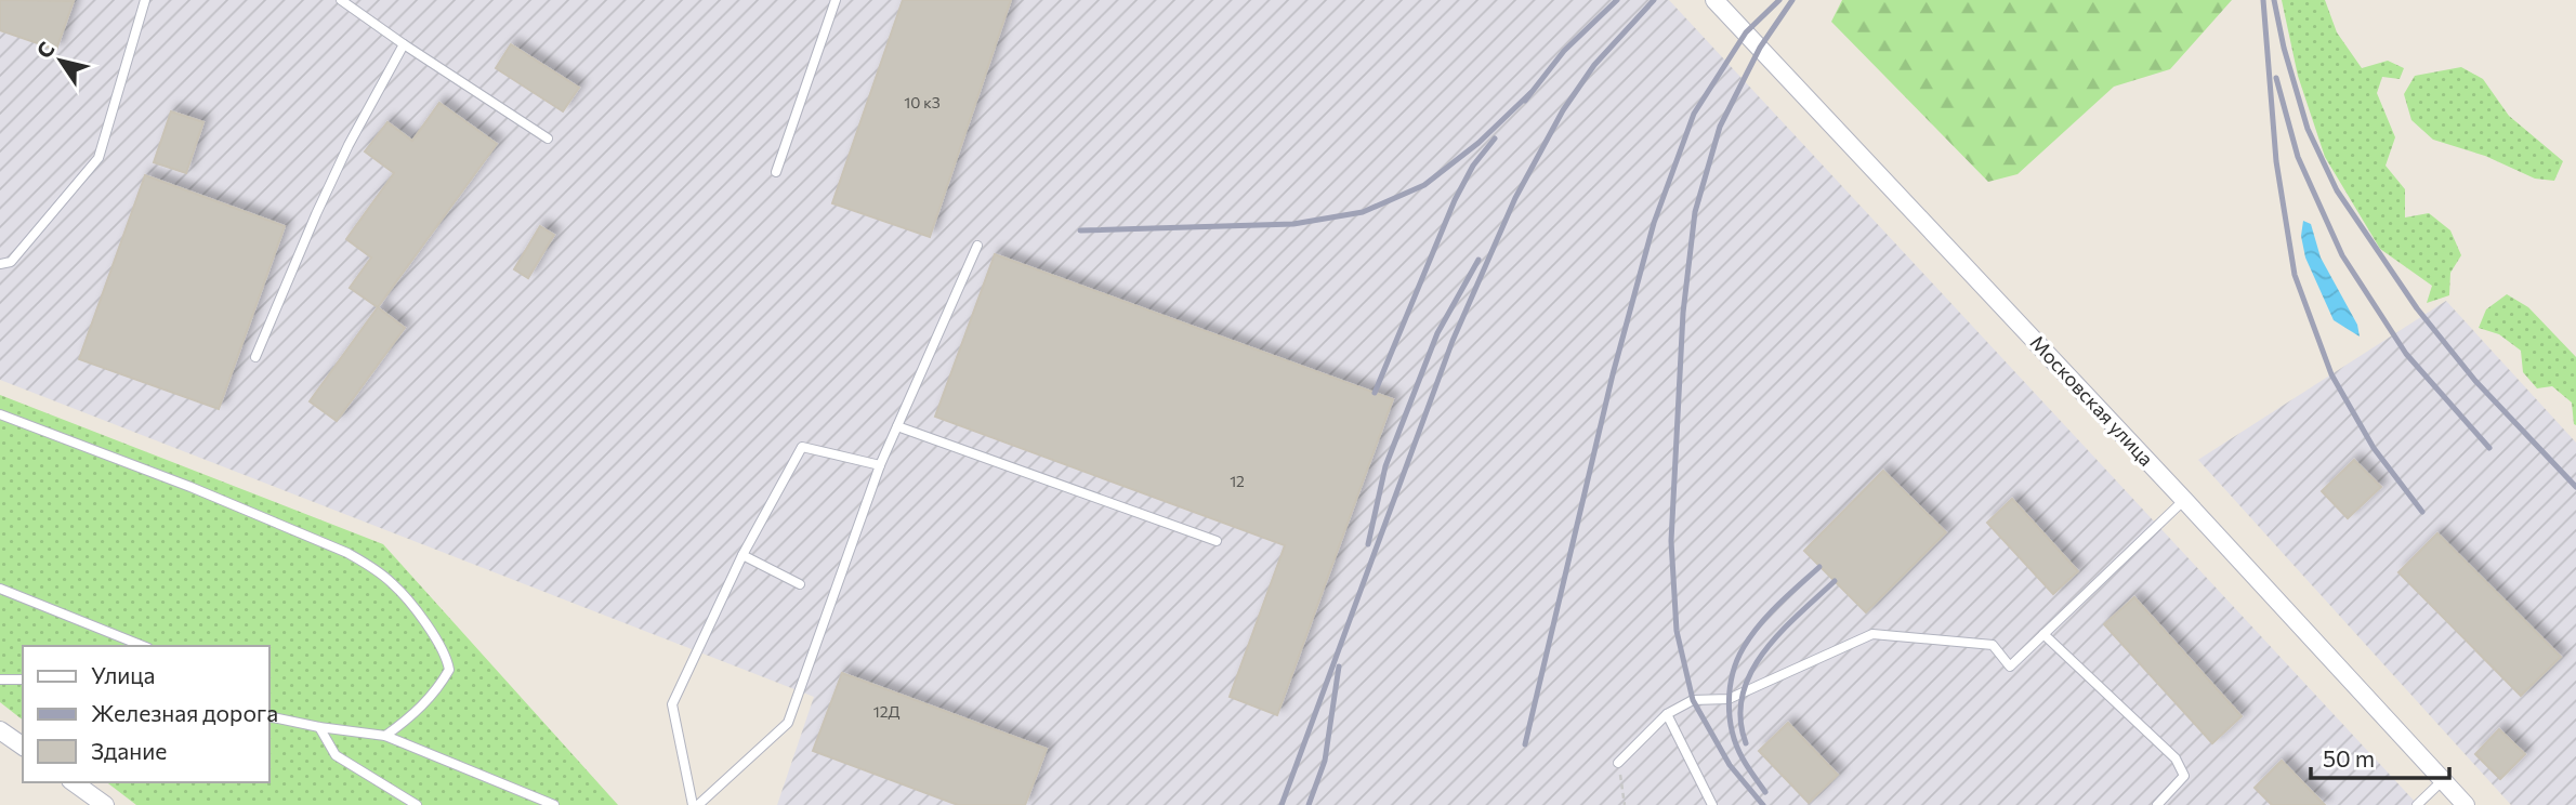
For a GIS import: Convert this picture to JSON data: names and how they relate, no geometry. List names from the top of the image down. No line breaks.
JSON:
{"streets":{"street":["Московская улица"]},"house_numbers":["10 к3","12","12Д"],"legend":["Улица","Железная дорога","Здание"],"scale_bar":"50 m","north":"top left"}
